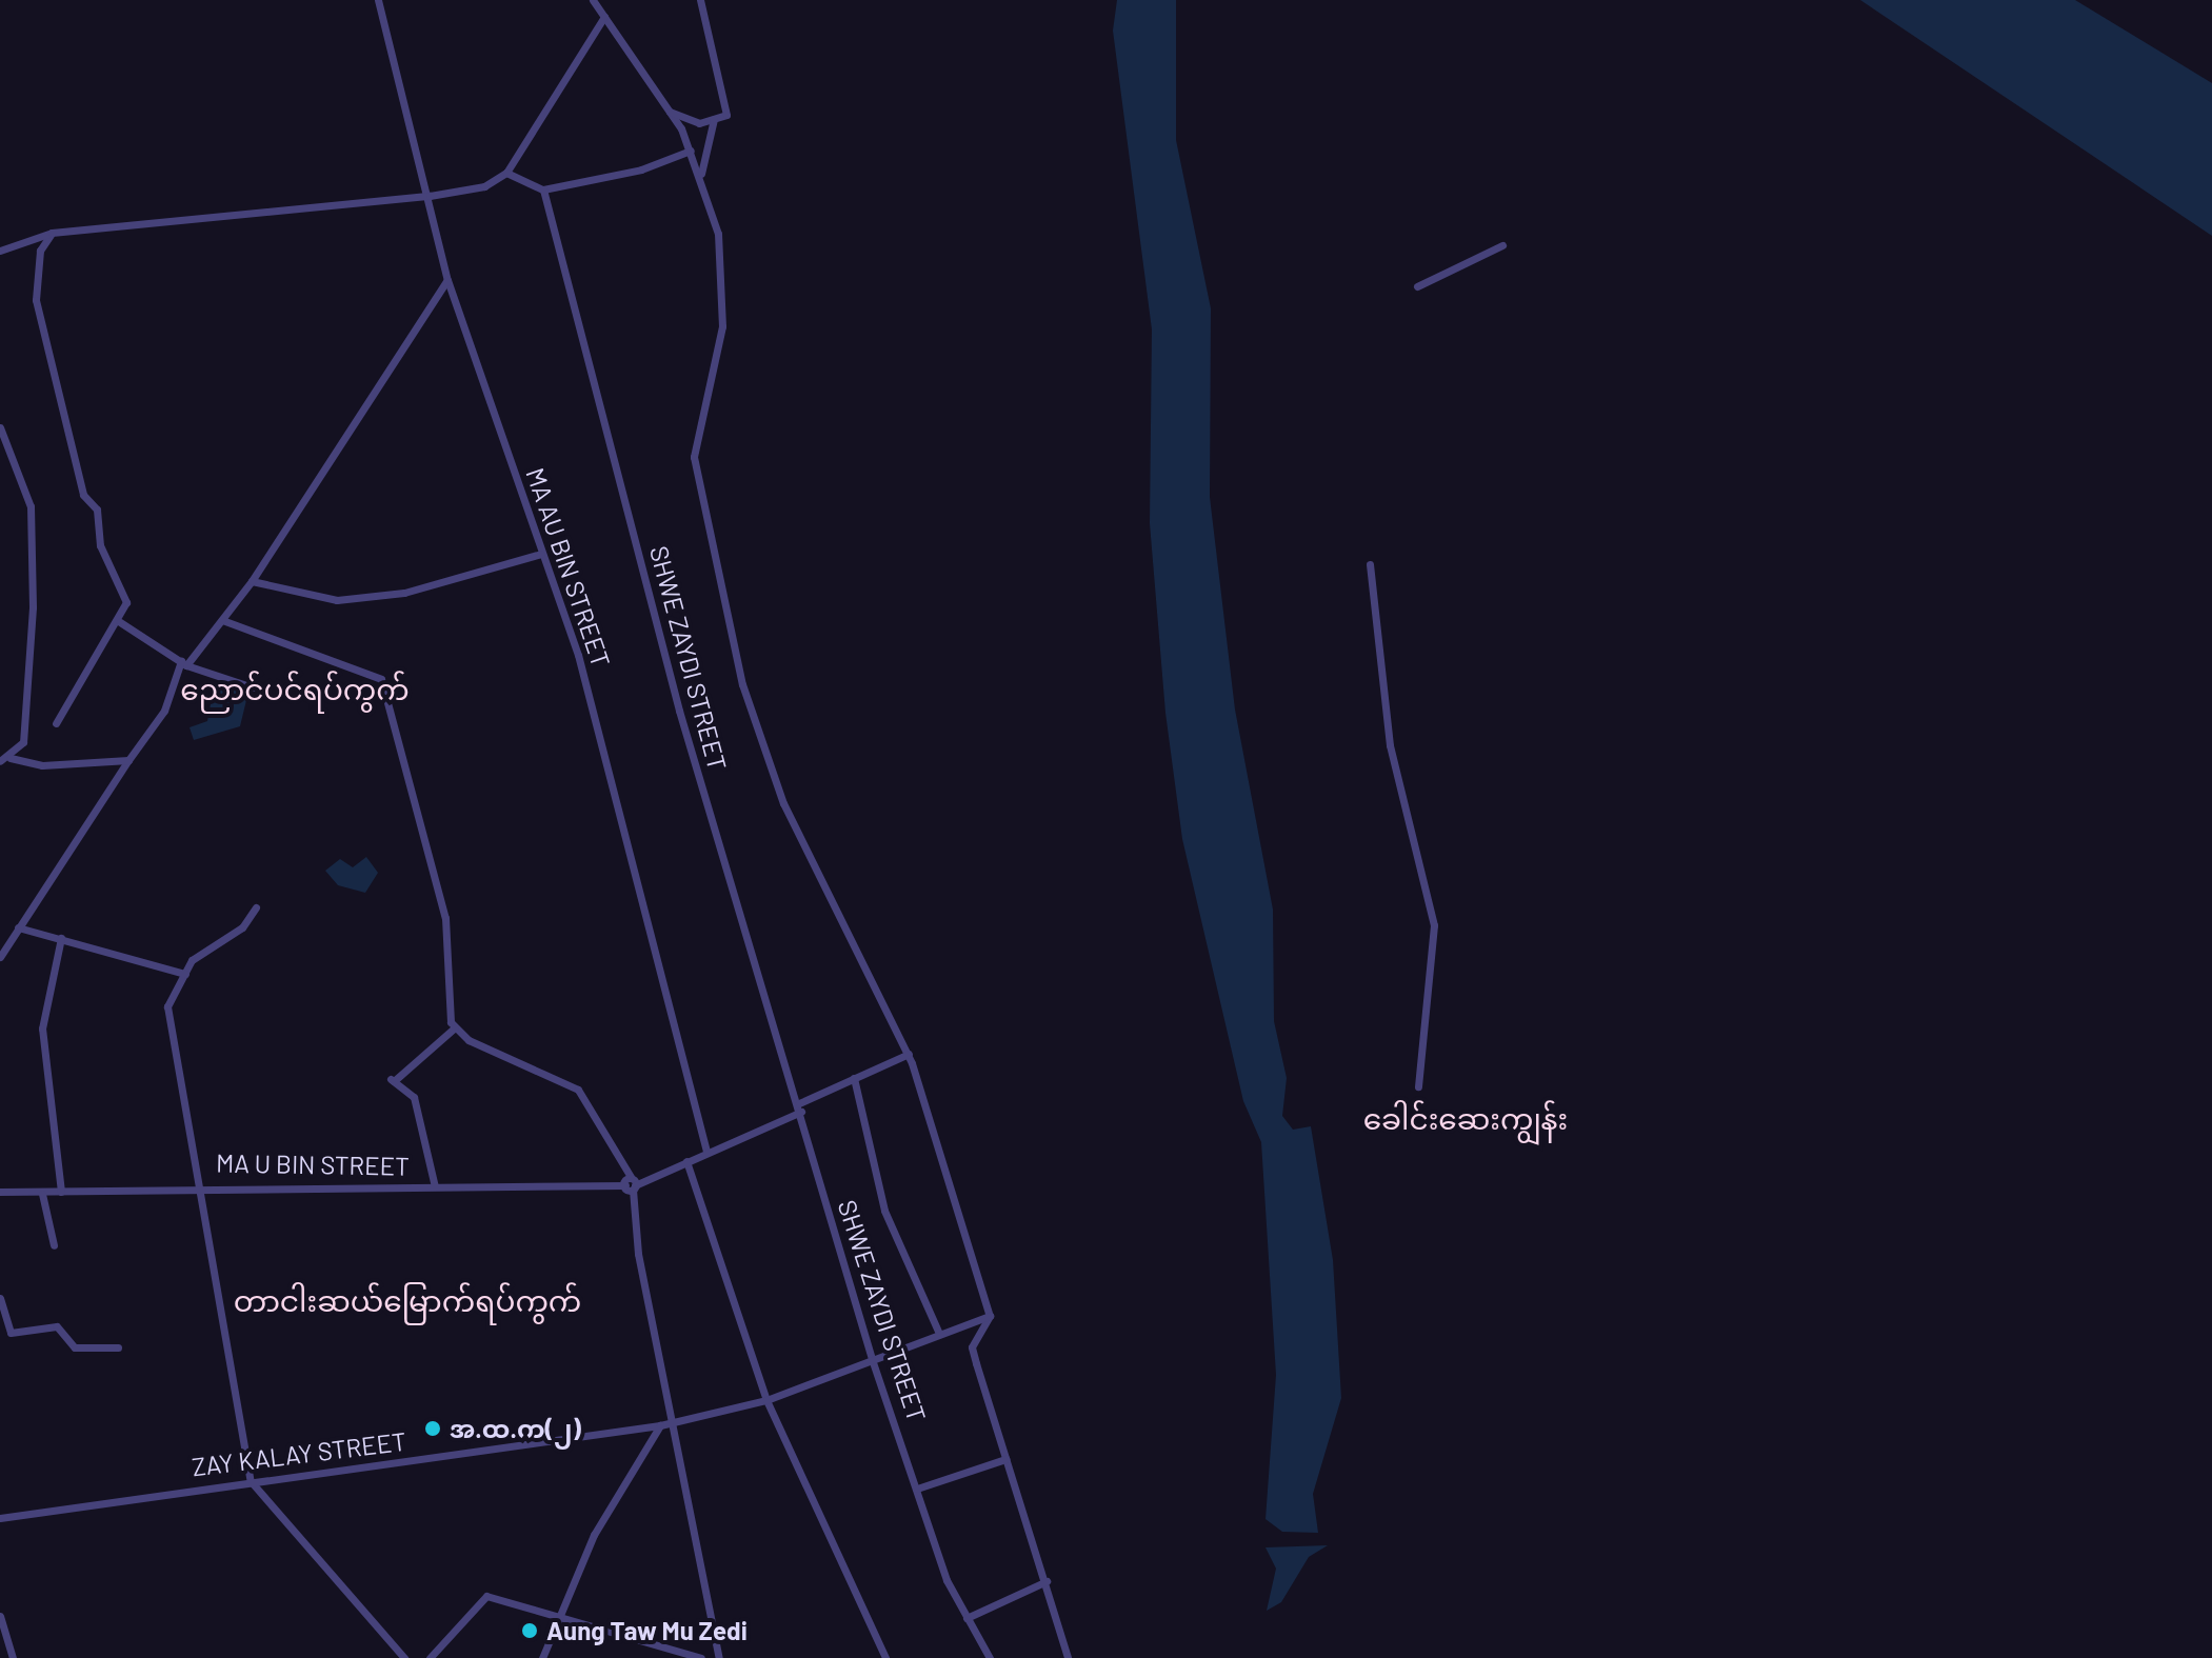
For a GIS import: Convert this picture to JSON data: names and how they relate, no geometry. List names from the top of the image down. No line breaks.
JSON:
{"streets":{"street":["MA AU BIN STREET","SHWE ZAYDI STREET","MA U BIN STREET","ZAY KALAY STREET"]},"crossings":[["MA AU BIN STREET","MA U BIN STREET"],["SHWE ZAYDI STREET","MA U BIN STREET"],["SHWE ZAYDI STREET","ZAY KALAY STREET"]],"districts":["ညောင်ပင်ရပ်ကွက်","ခေါင်းဆေးကျွန်း","တာငါးဆယ်မြောက်ရပ်ကွက်"],"places":["အ.ထ.က(၂)","Aung Taw Mu Zedi"]}
